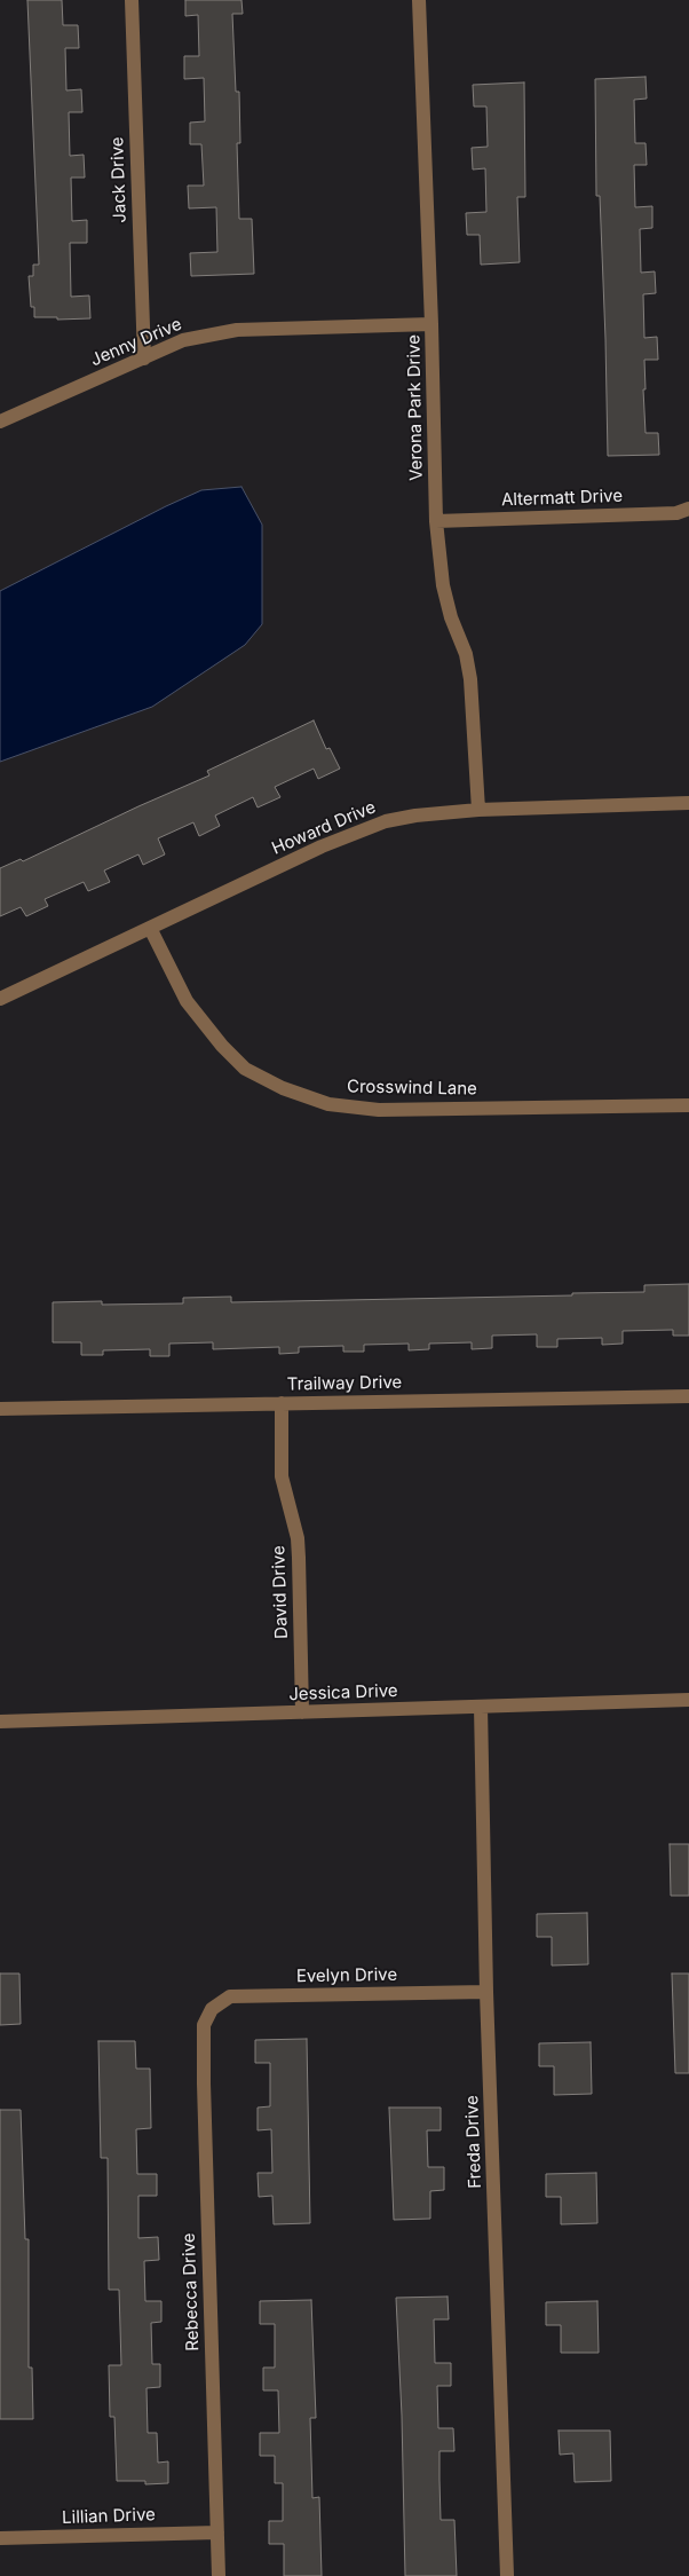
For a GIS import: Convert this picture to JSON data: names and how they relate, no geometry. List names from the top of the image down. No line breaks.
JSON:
{"streets":{"street":["Jack Drive","Jenny Drive","Verona Park Drive","Altermatt Drive","Howard Drive","Crosswind Lane","Trailway Drive","David Drive","Jessica Drive","Evelyn Drive","Freda Drive","Rebecca Drive","Lillian Drive"]},"crossings":[["Jack Drive","Jenny Drive"],["Jenny Drive","Verona Park Drive"],["Verona Park Drive","Altermatt Drive"],["Verona Park Drive","Howard Drive"],["Howard Drive","Crosswind Lane"],["Trailway Drive","David Drive"],["David Drive","Jessica Drive"],["Jessica Drive","Freda Drive"],["Evelyn Drive","Freda Drive"],["Evelyn Drive","Rebecca Drive"],["Rebecca Drive","Lillian Drive"]]}
